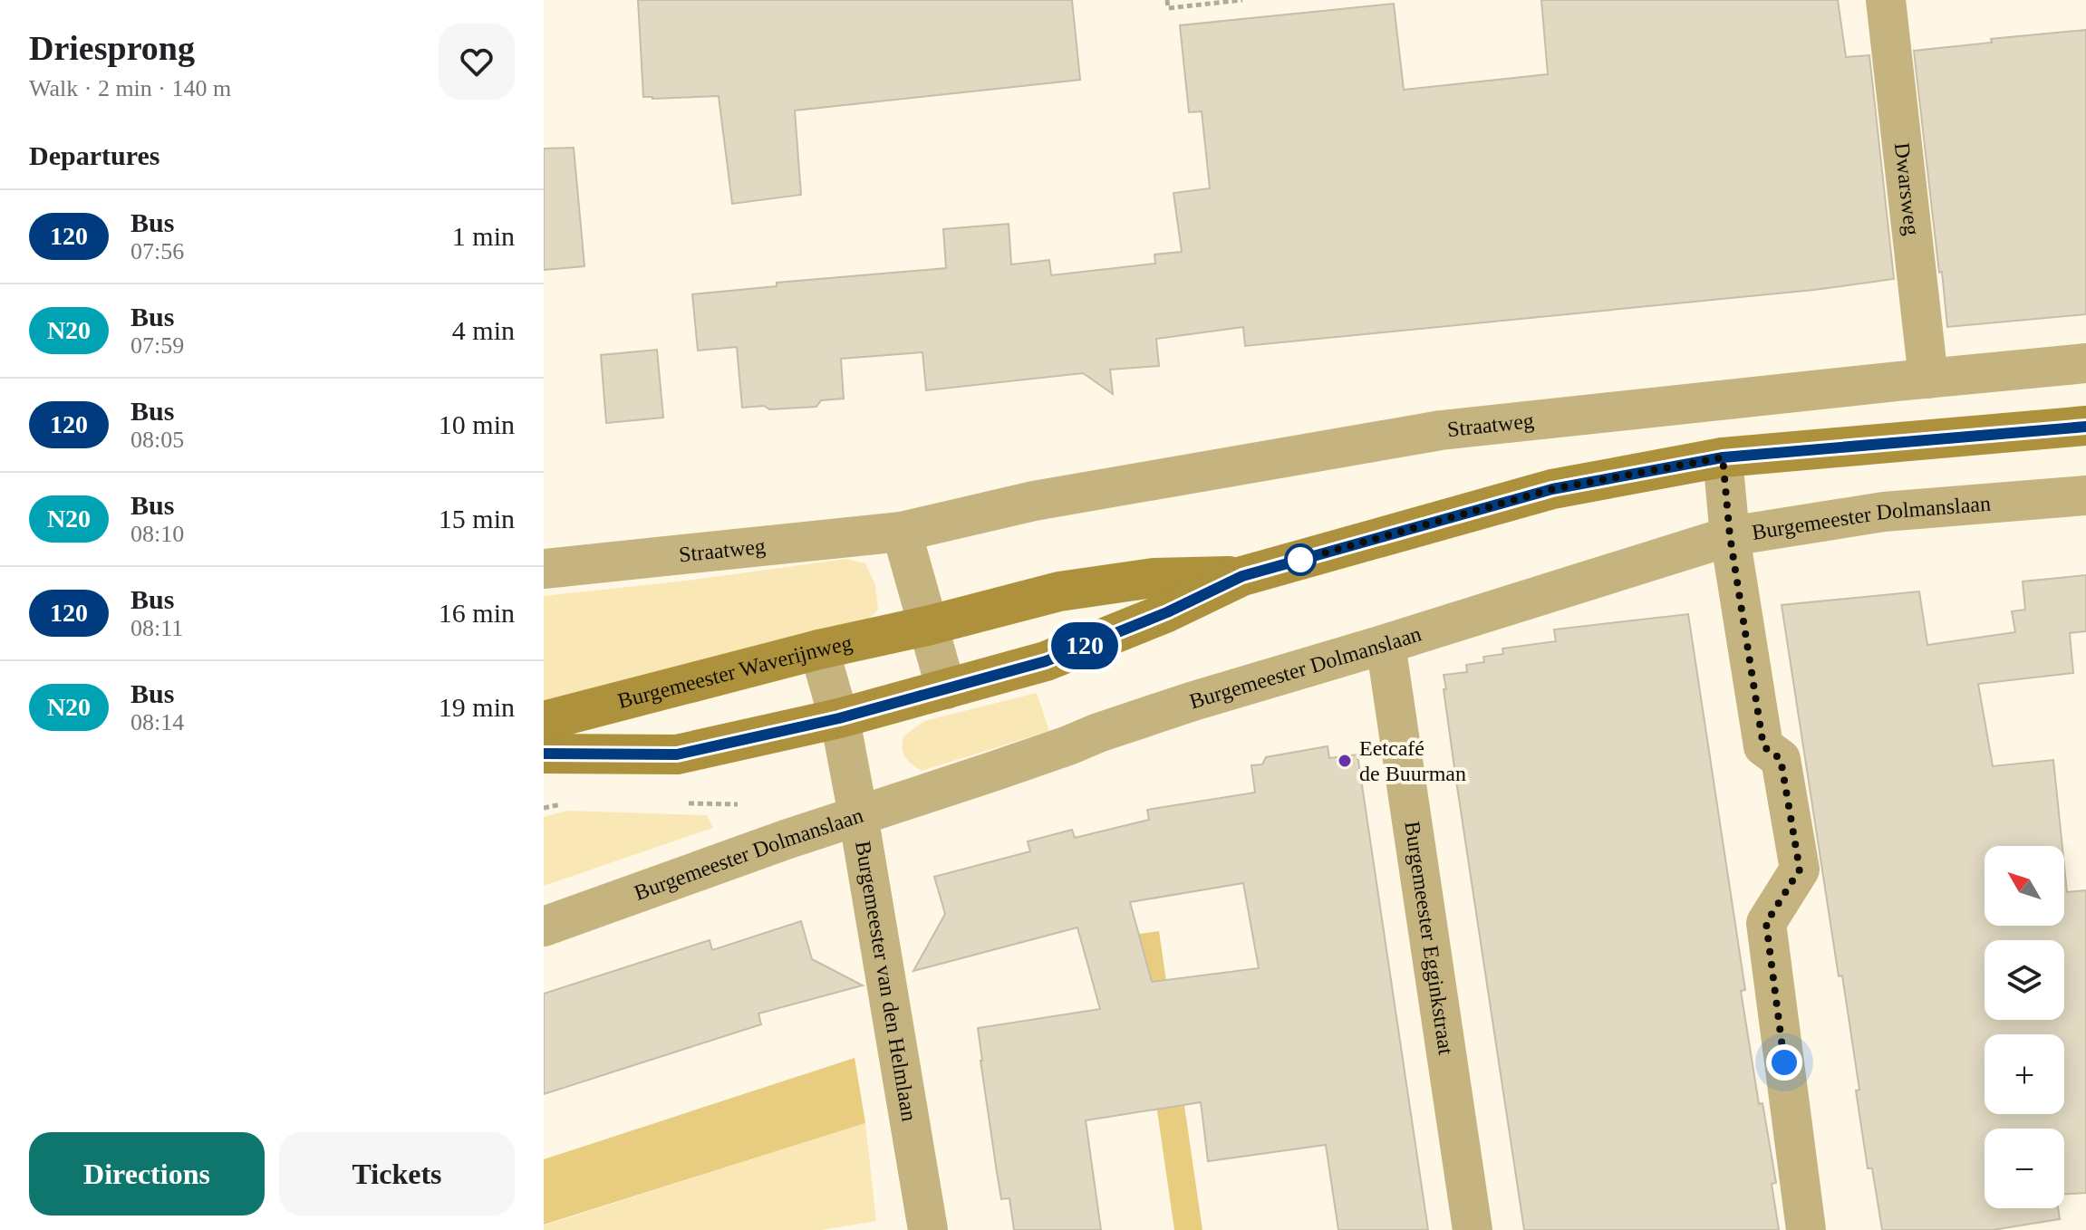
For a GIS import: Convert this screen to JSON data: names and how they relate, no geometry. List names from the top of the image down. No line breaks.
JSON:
{"streets":{"main road":["Burgemeester Waverijnweg"],"street":["Dwarsweg","Straatweg","Burgemeester Dolmanslaan","Burgemeester Egginkstraat","Burgemeester van den Helmlaan"]},"crossings":[["Dwarsweg","Straatweg"],["Burgemeester Dolmanslaan","Burgemeester Egginkstraat"],["Burgemeester Dolmanslaan","Burgemeester van den Helmlaan"],["Burgemeester Waverijnweg","Burgemeester van den Helmlaan"]],"places":["Eetcafé de Buurman"],"lines":["bus line 120"],"north":"top left","page":{"heading":[["Driesprong","Walk · 2 min · 140 m"],"Departures"],"on_map":"120","list":[{"mark":"120","name":"Bus","note":"07:56","value":"1 min"},{"mark":"N20","name":"Bus","note":"07:59","value":"4 min"},{"mark":"120","name":"Bus","note":"08:05","value":"10 min"},{"mark":"N20","name":"Bus","note":"08:10","value":"15 min"},{"mark":"120","name":"Bus","note":"08:11","value":"16 min"},{"mark":"N20","name":"Bus","note":"08:14","value":"19 min"}],"map_buttons":["+","−"],"buttons":["Directions","Tickets"]}}
